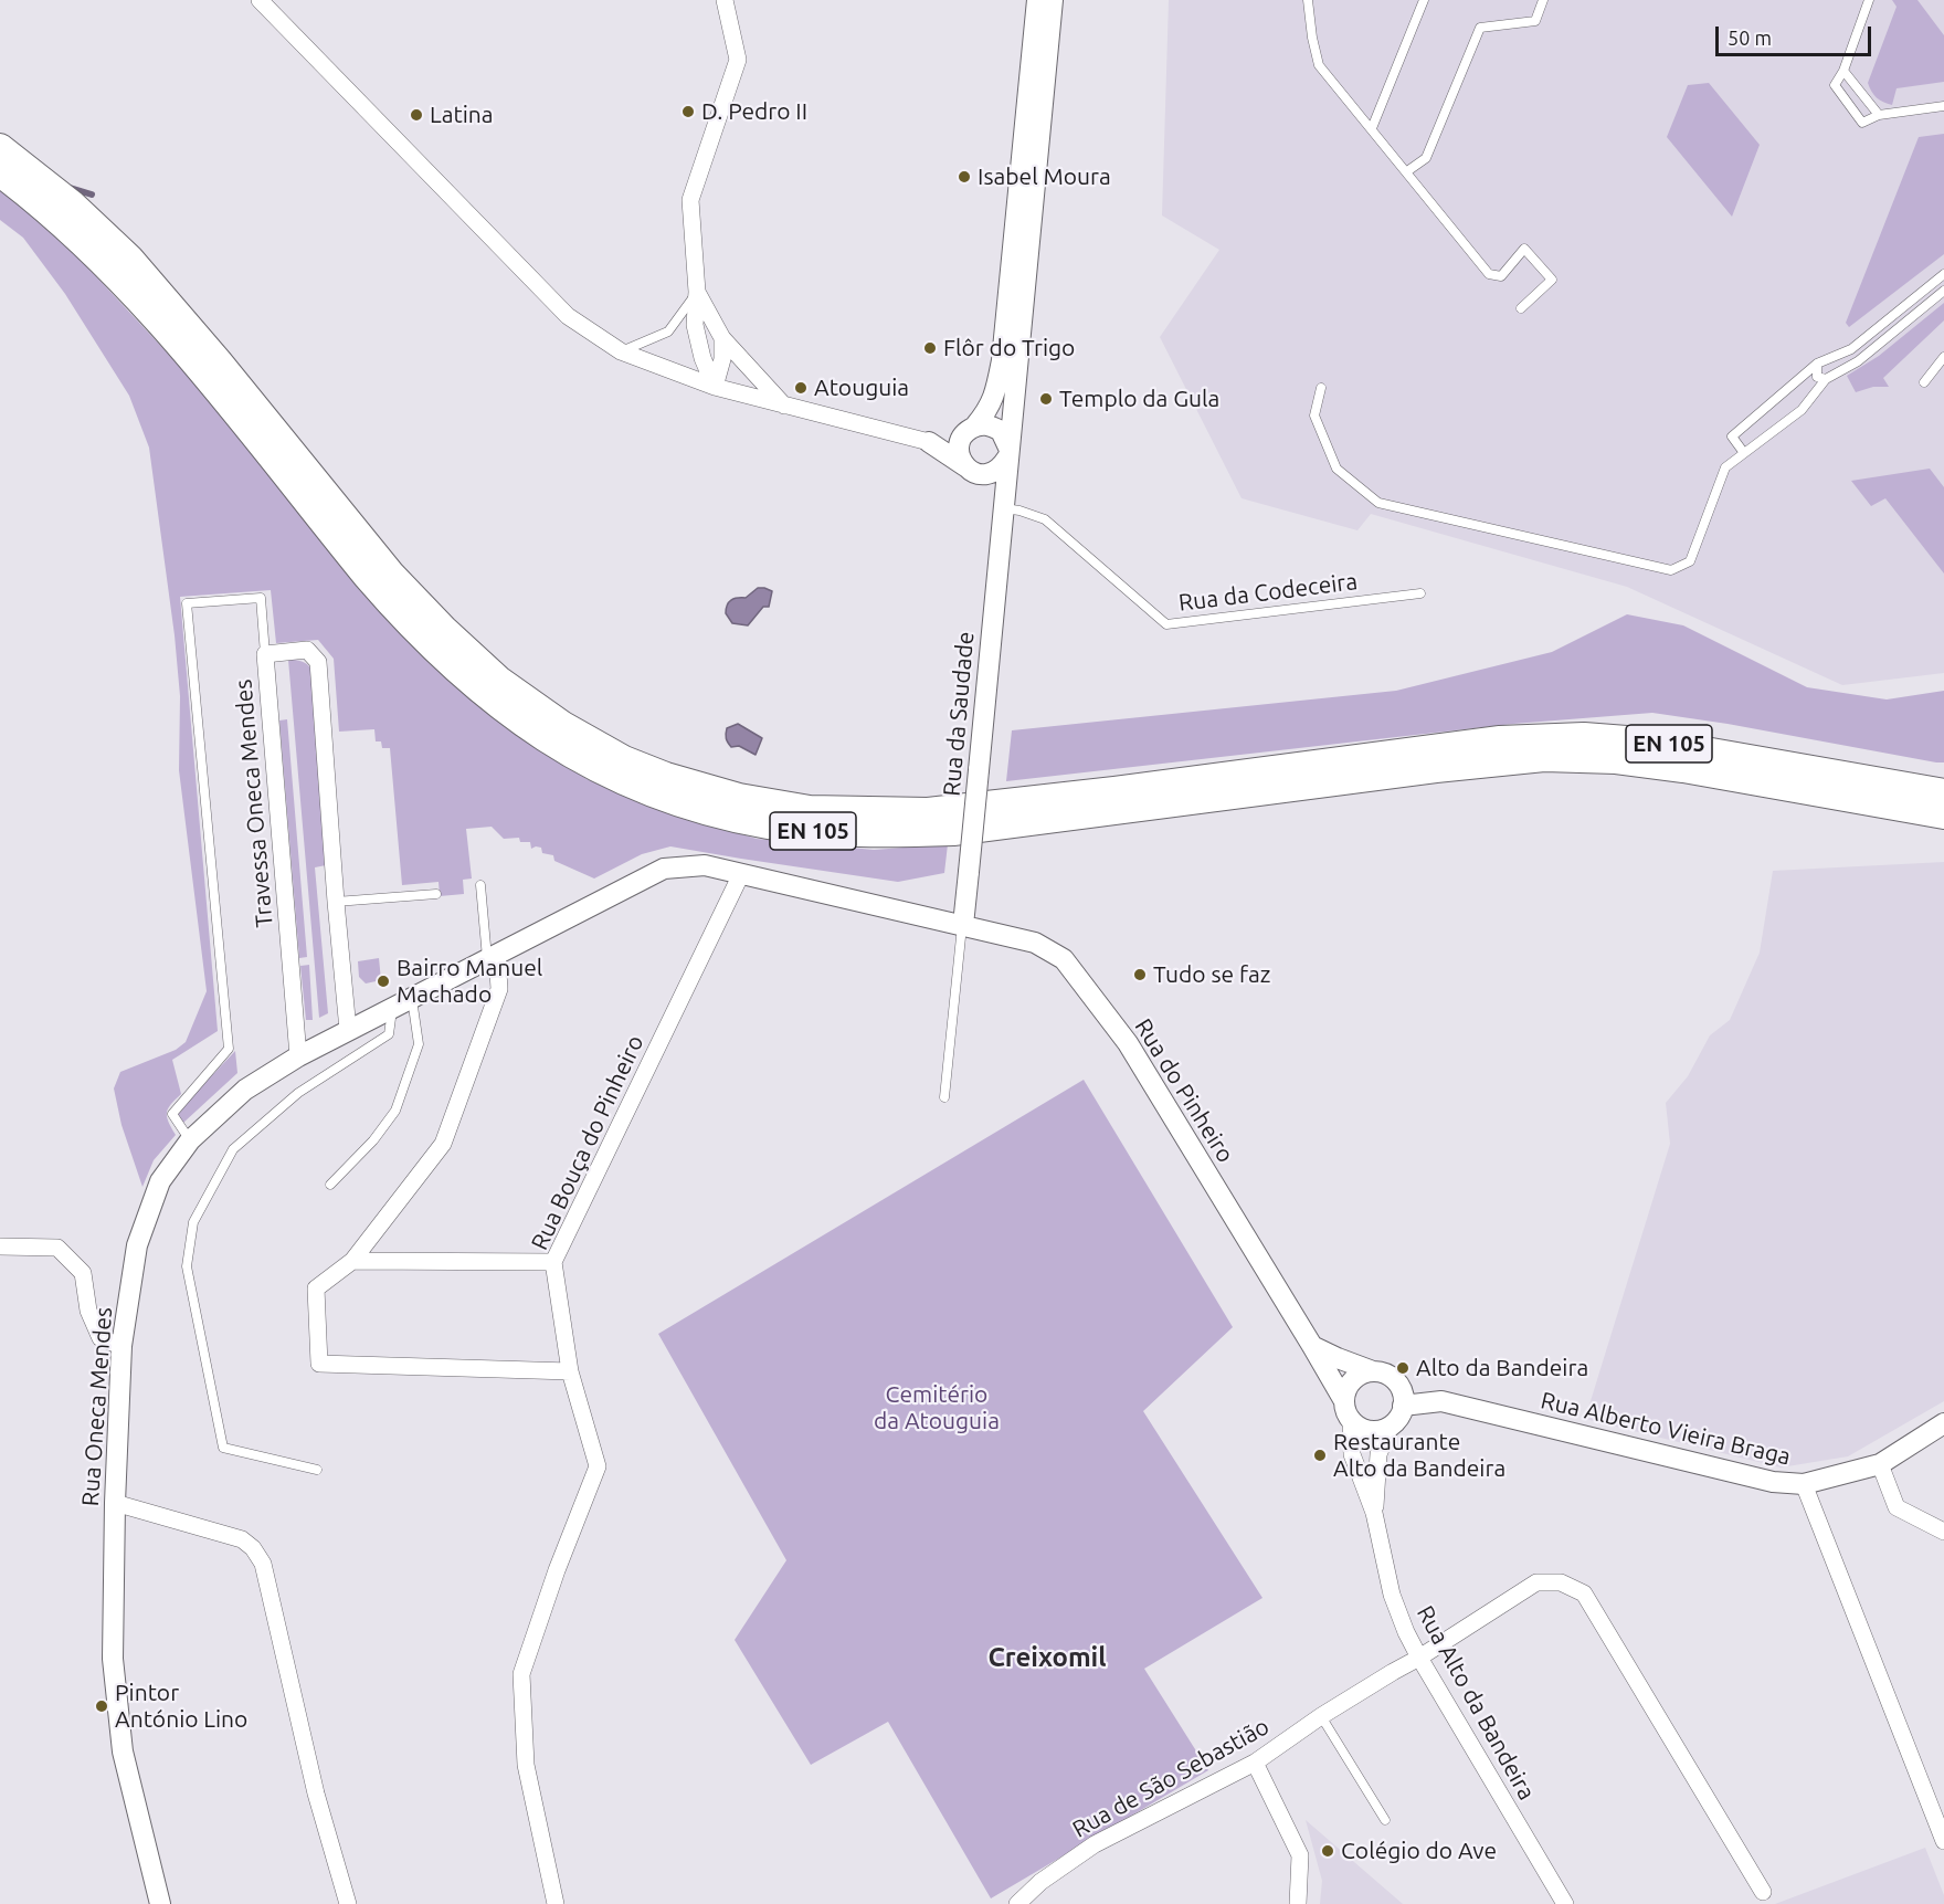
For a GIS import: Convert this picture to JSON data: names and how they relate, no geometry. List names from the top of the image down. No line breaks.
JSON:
{"streets":{"highway":["EN 105"],"street":["Rua da Saudade","Travessa Oneca Mendes","Rua do Pinheiro","Rua Bouça do Pinheiro","Rua Oneca Mendes","Rua Alberto Vieira Braga","Rua Alto da Bandeira","Rua de São Sebastião"],"lane":["Rua da Codeceira"]},"crossings":[["Rua da Codeceira","Rua da Saudade"],["Rua da Saudade","Rua do Pinheiro"],["Rua da Saudade","Rua Oneca Mendes"],["Travessa Oneca Mendes","Rua Oneca Mendes"],["Rua do Pinheiro","Rua Oneca Mendes"],["Rua do Pinheiro","Rua Alberto Vieira Braga"],["Rua do Pinheiro","Rua Alto da Bandeira"],["Rua Bouça do Pinheiro","Rua Oneca Mendes"],["Rua Alberto Vieira Braga","Rua Alto da Bandeira"],["Rua Alto da Bandeira","Rua de São Sebastião"]],"districts":["Creixomil"],"parks":["Cemitério da Atouguia"],"places":["D. Pedro II","Latina","Isabel Moura","Flôr do Trigo","Atouguia","Templo da Gula","Tudo se faz","Bairro Manuel Machado","Alto da Bandeira","Restaurante Alto da Bandeira","Pintor António Lino","Colégio do Ave"],"scale_bar":"50 m"}
